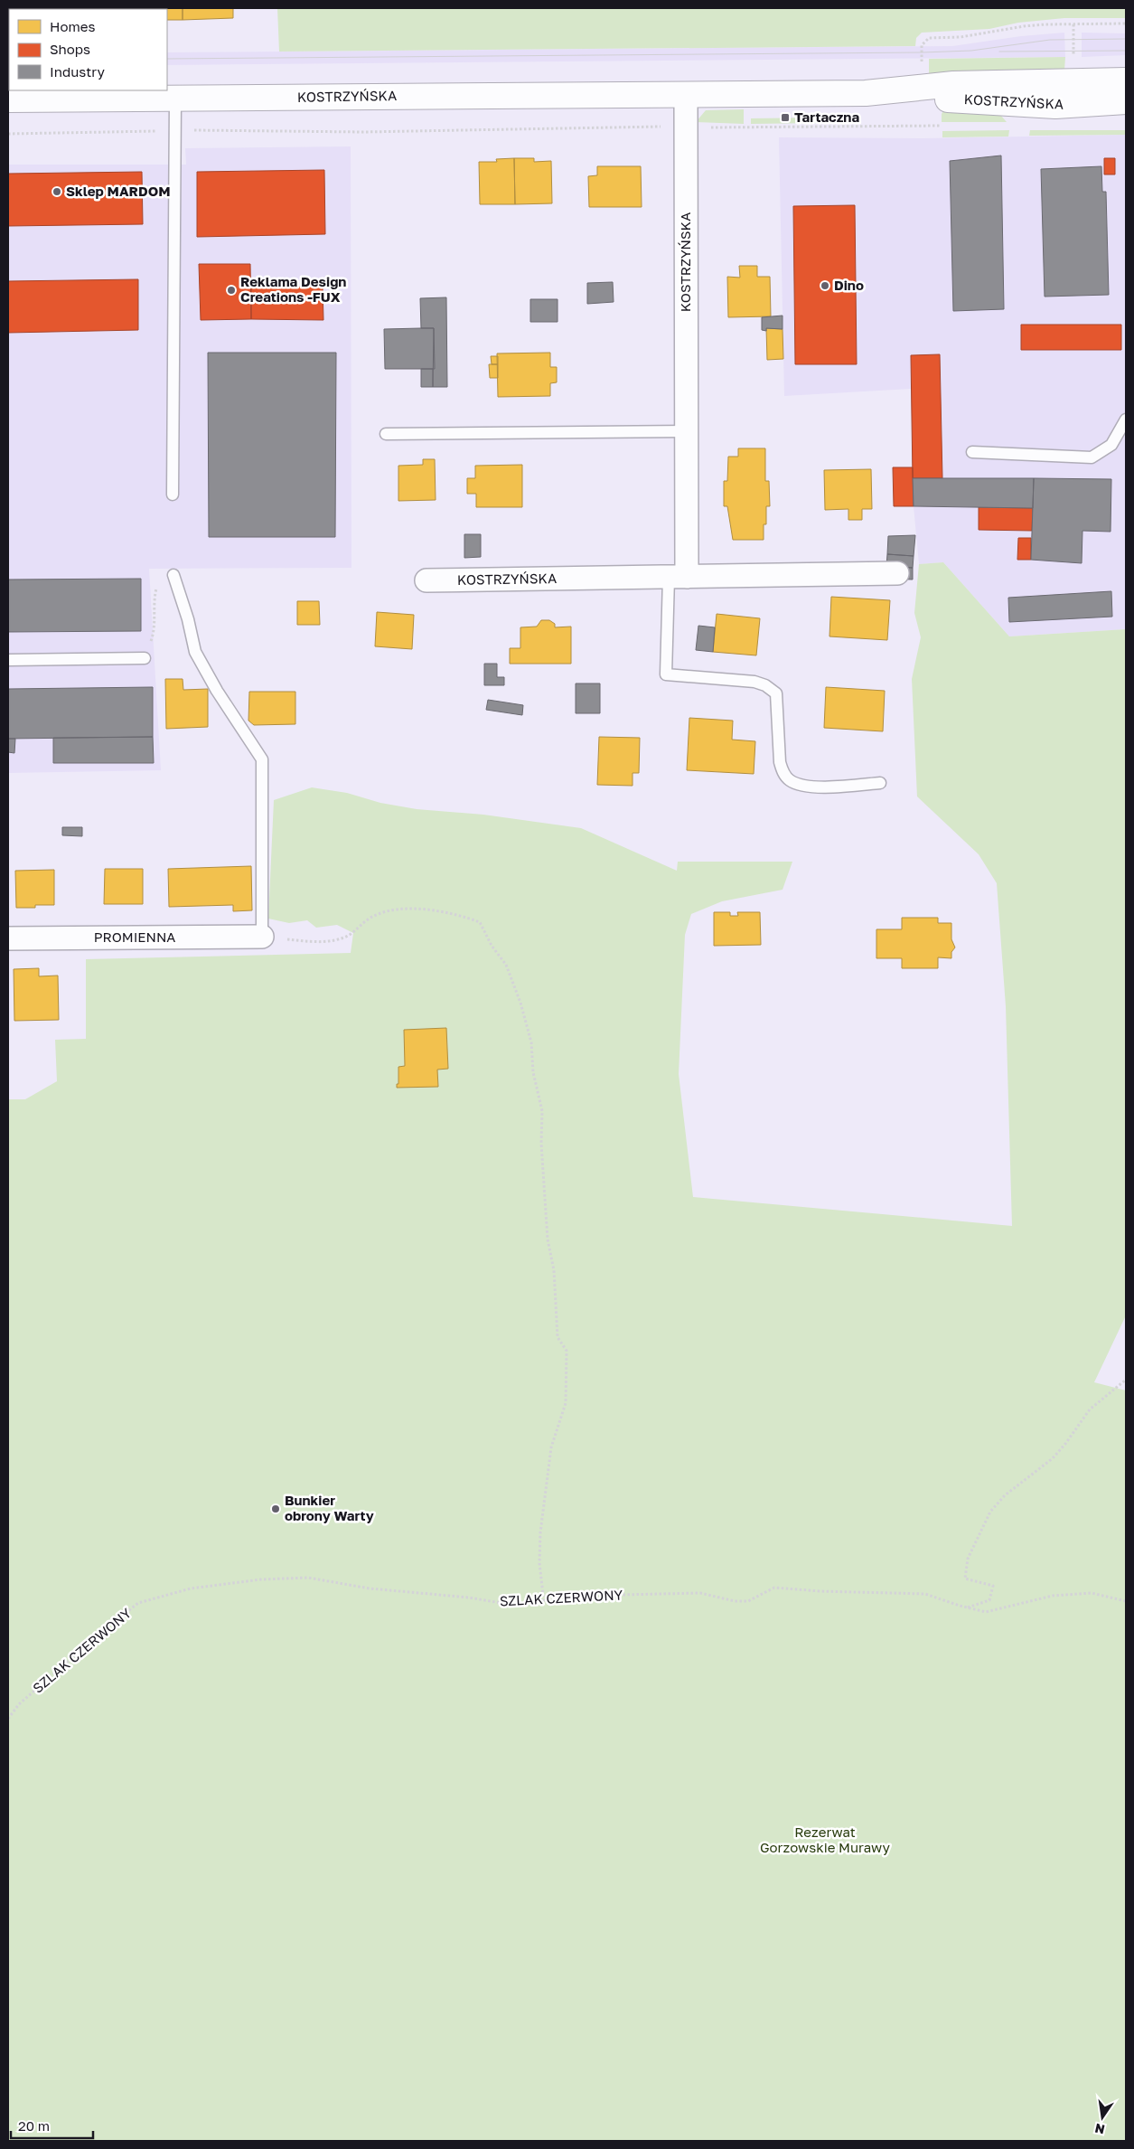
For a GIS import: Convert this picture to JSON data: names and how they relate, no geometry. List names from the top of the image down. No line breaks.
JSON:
{"streets":{"main road":["KOSTRZYŃSKA"],"street":["PROMIENNA"],"path":["SZLAK CZERWONY"]},"parks":["Rezerwat Gorzowskie Murawy"],"places":{"transit":["Tartaczna"],"other":["Sklep MARDOM","Dino","Reklama Design Creations -FUX","Bunkier obrony Warty"]},"legend":["Homes","Shops","Industry"],"scale_bar":"20 m","north":"bottom"}
